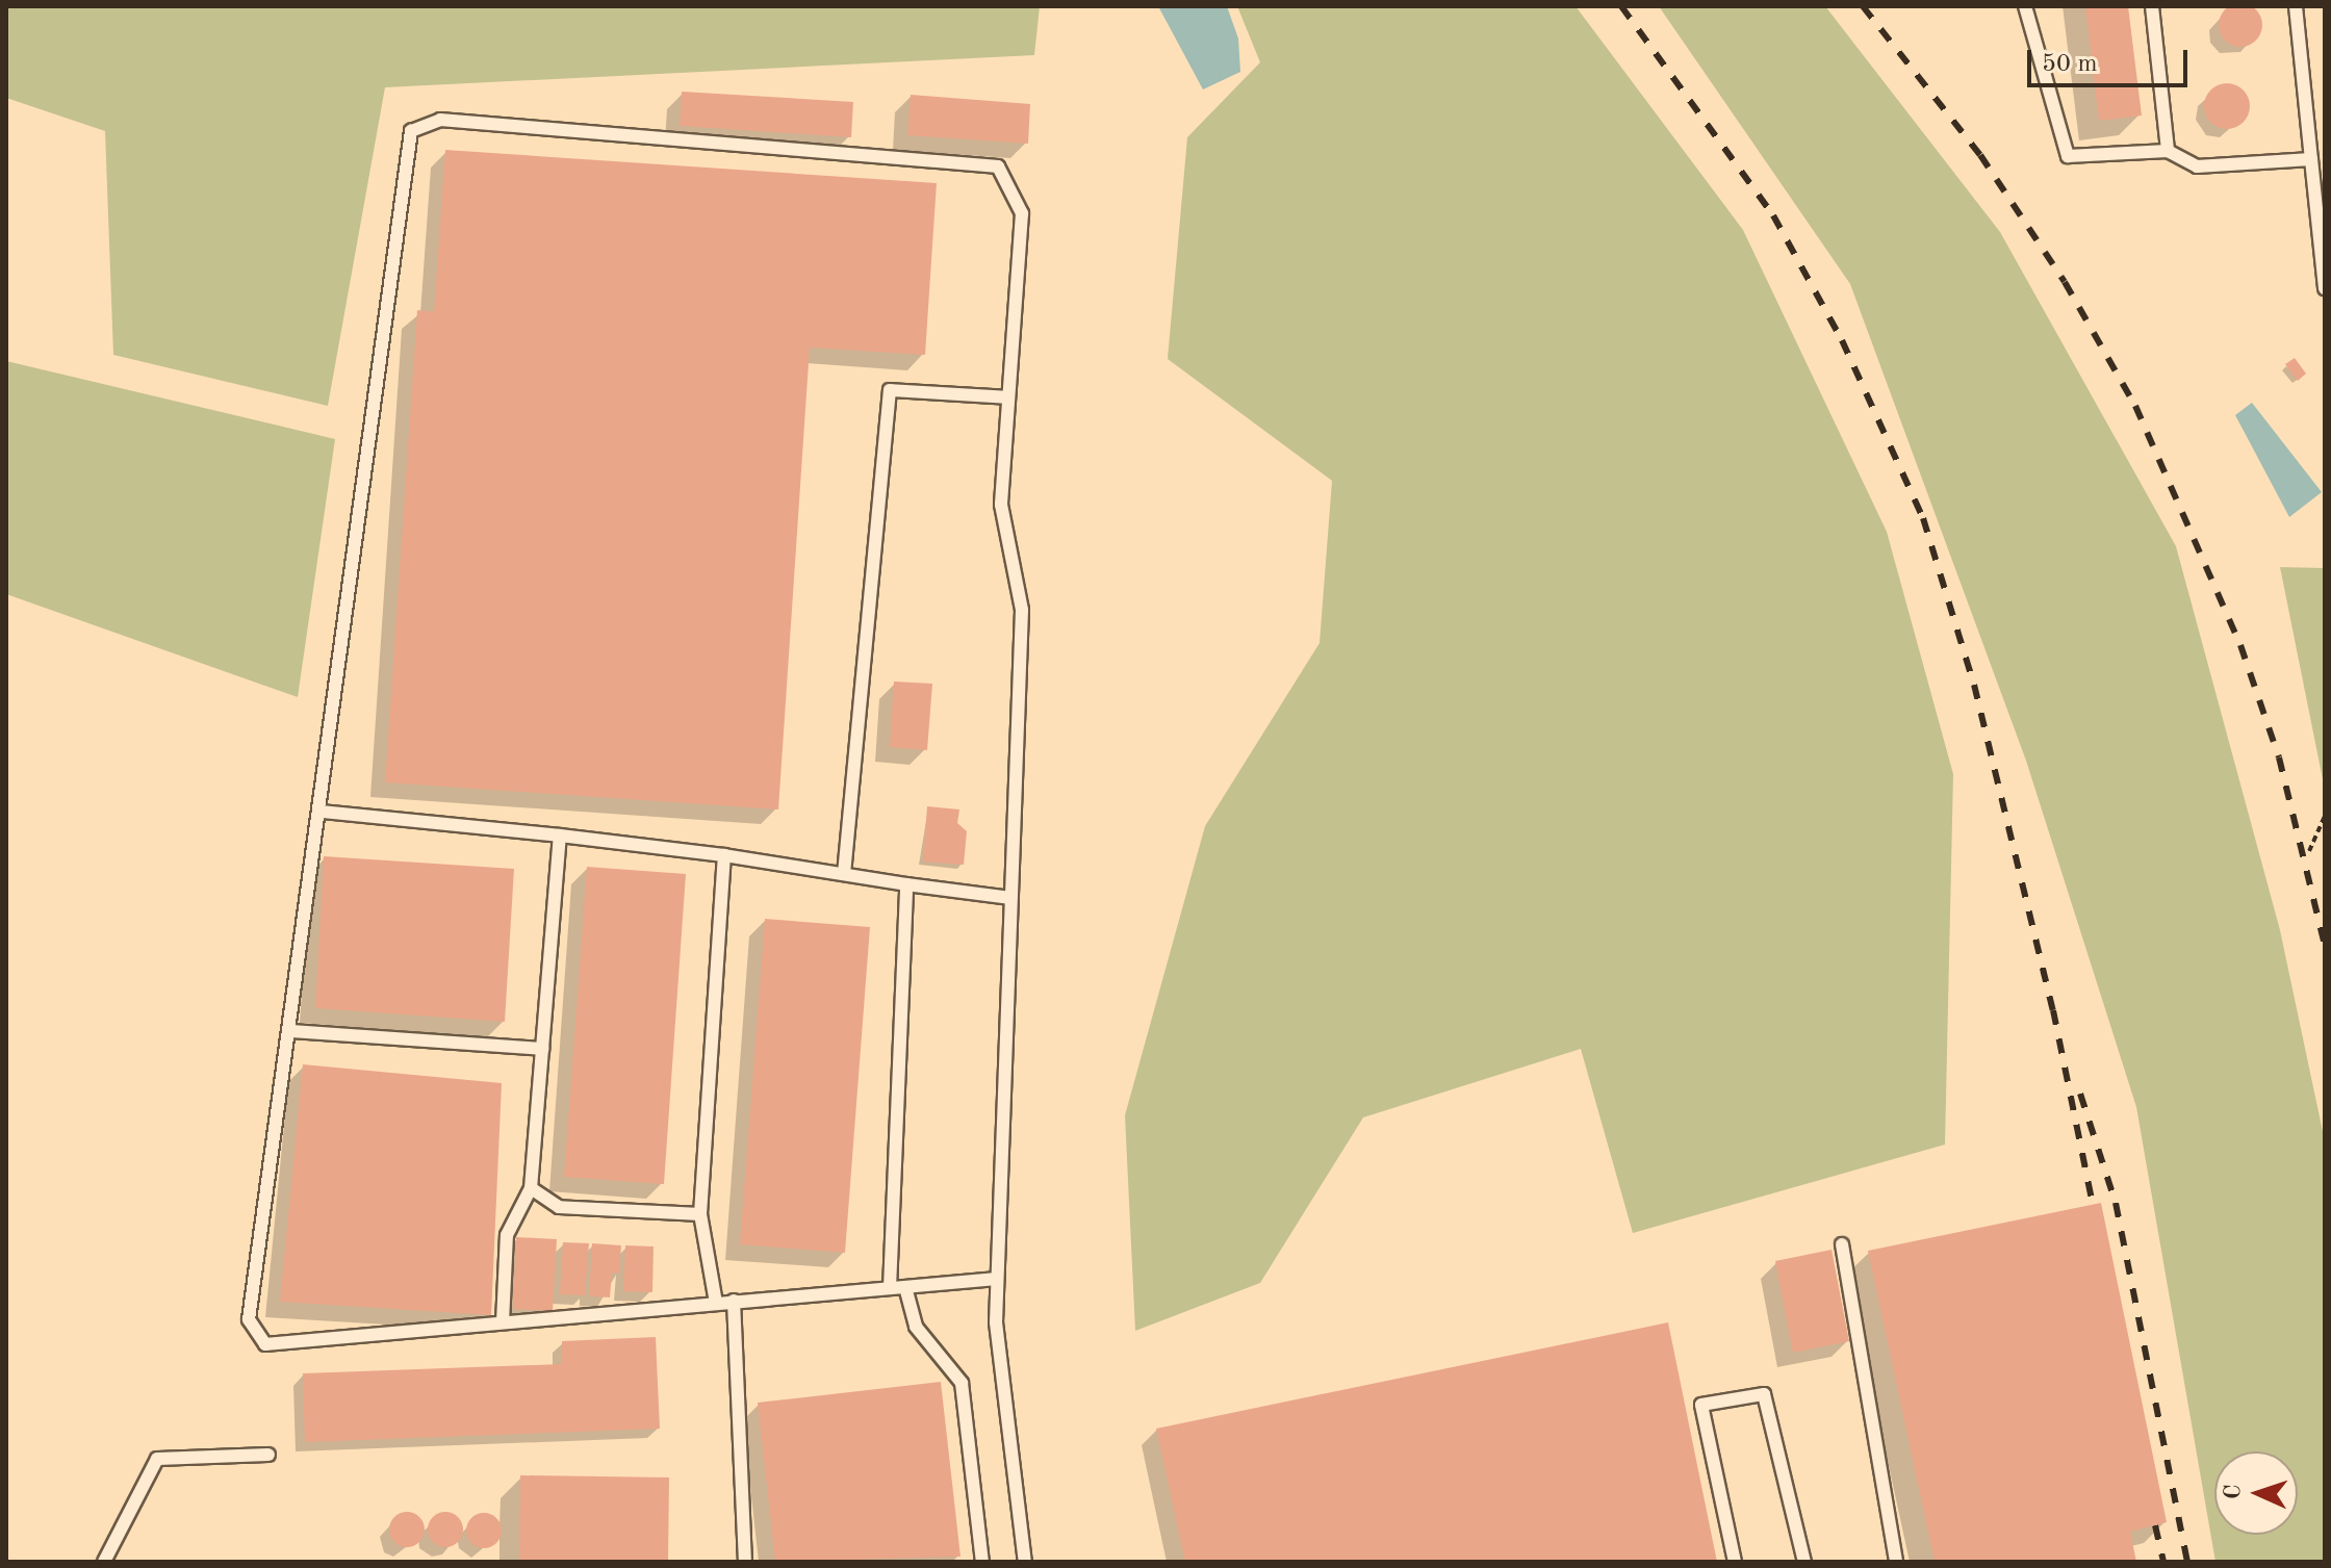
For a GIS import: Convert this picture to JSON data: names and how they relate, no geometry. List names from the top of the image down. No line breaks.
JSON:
{"scale_bar":"50 m","north":"left"}
